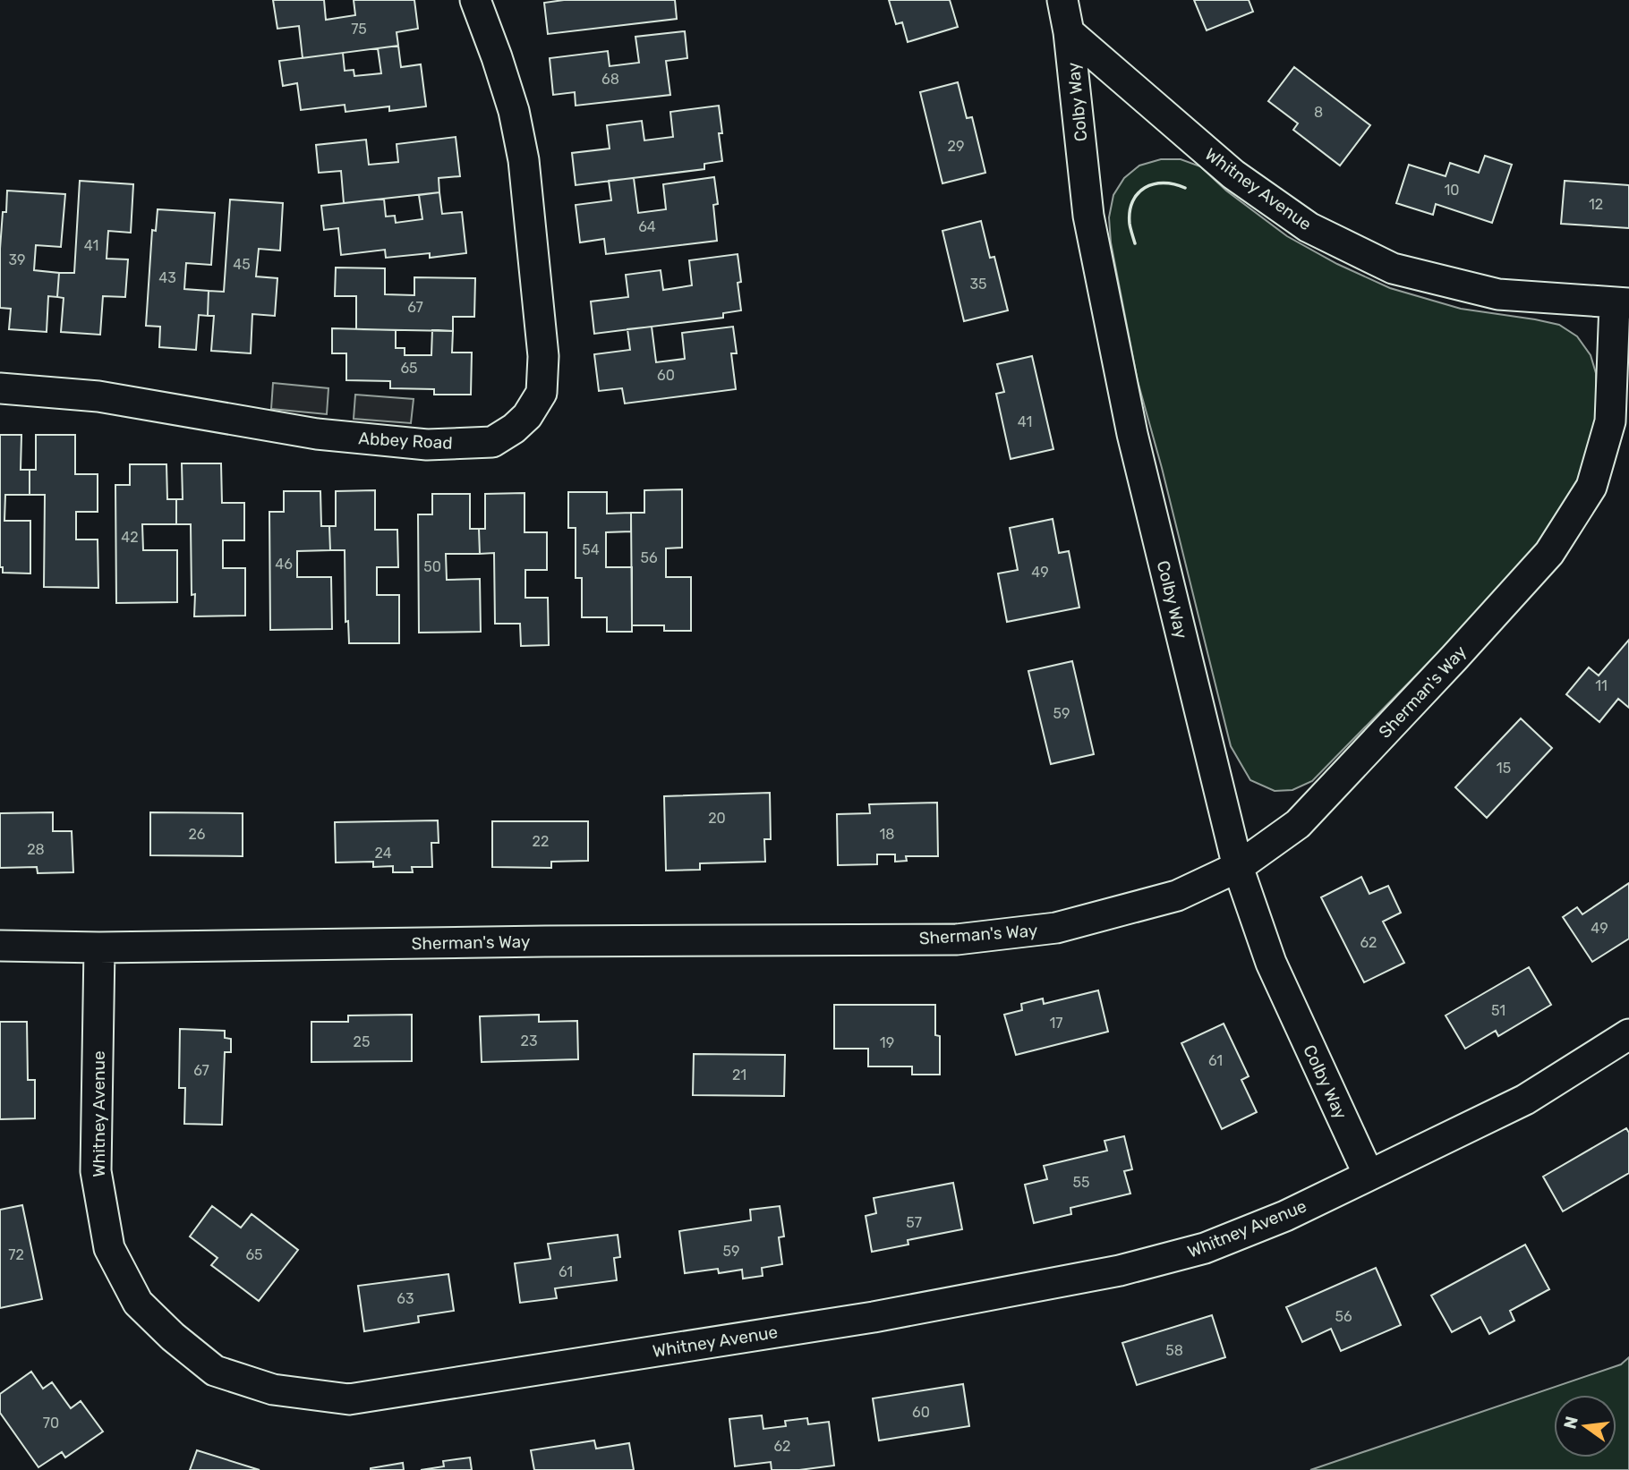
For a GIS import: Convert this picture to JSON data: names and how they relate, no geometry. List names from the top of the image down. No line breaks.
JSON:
{"streets":{"street":["Colby Way","Whitney Avenue","Abbey Road","Sherman's Way"]},"crossings":[["Colby Way","Whitney Avenue"],["Colby Way","Sherman's Way"],["Whitney Avenue","Sherman's Way"]],"house_numbers":["75","68","8","29","10","12","64","41","39","45","43","35","67","65","60","41","42","54","56","46","50","49","11","59","15","20","26","18","22","28","24","49","62","51","17","23","25","19","61","67","21","55","57","59","72","65","61","63","56","58","60","70","62"],"north":"left"}
